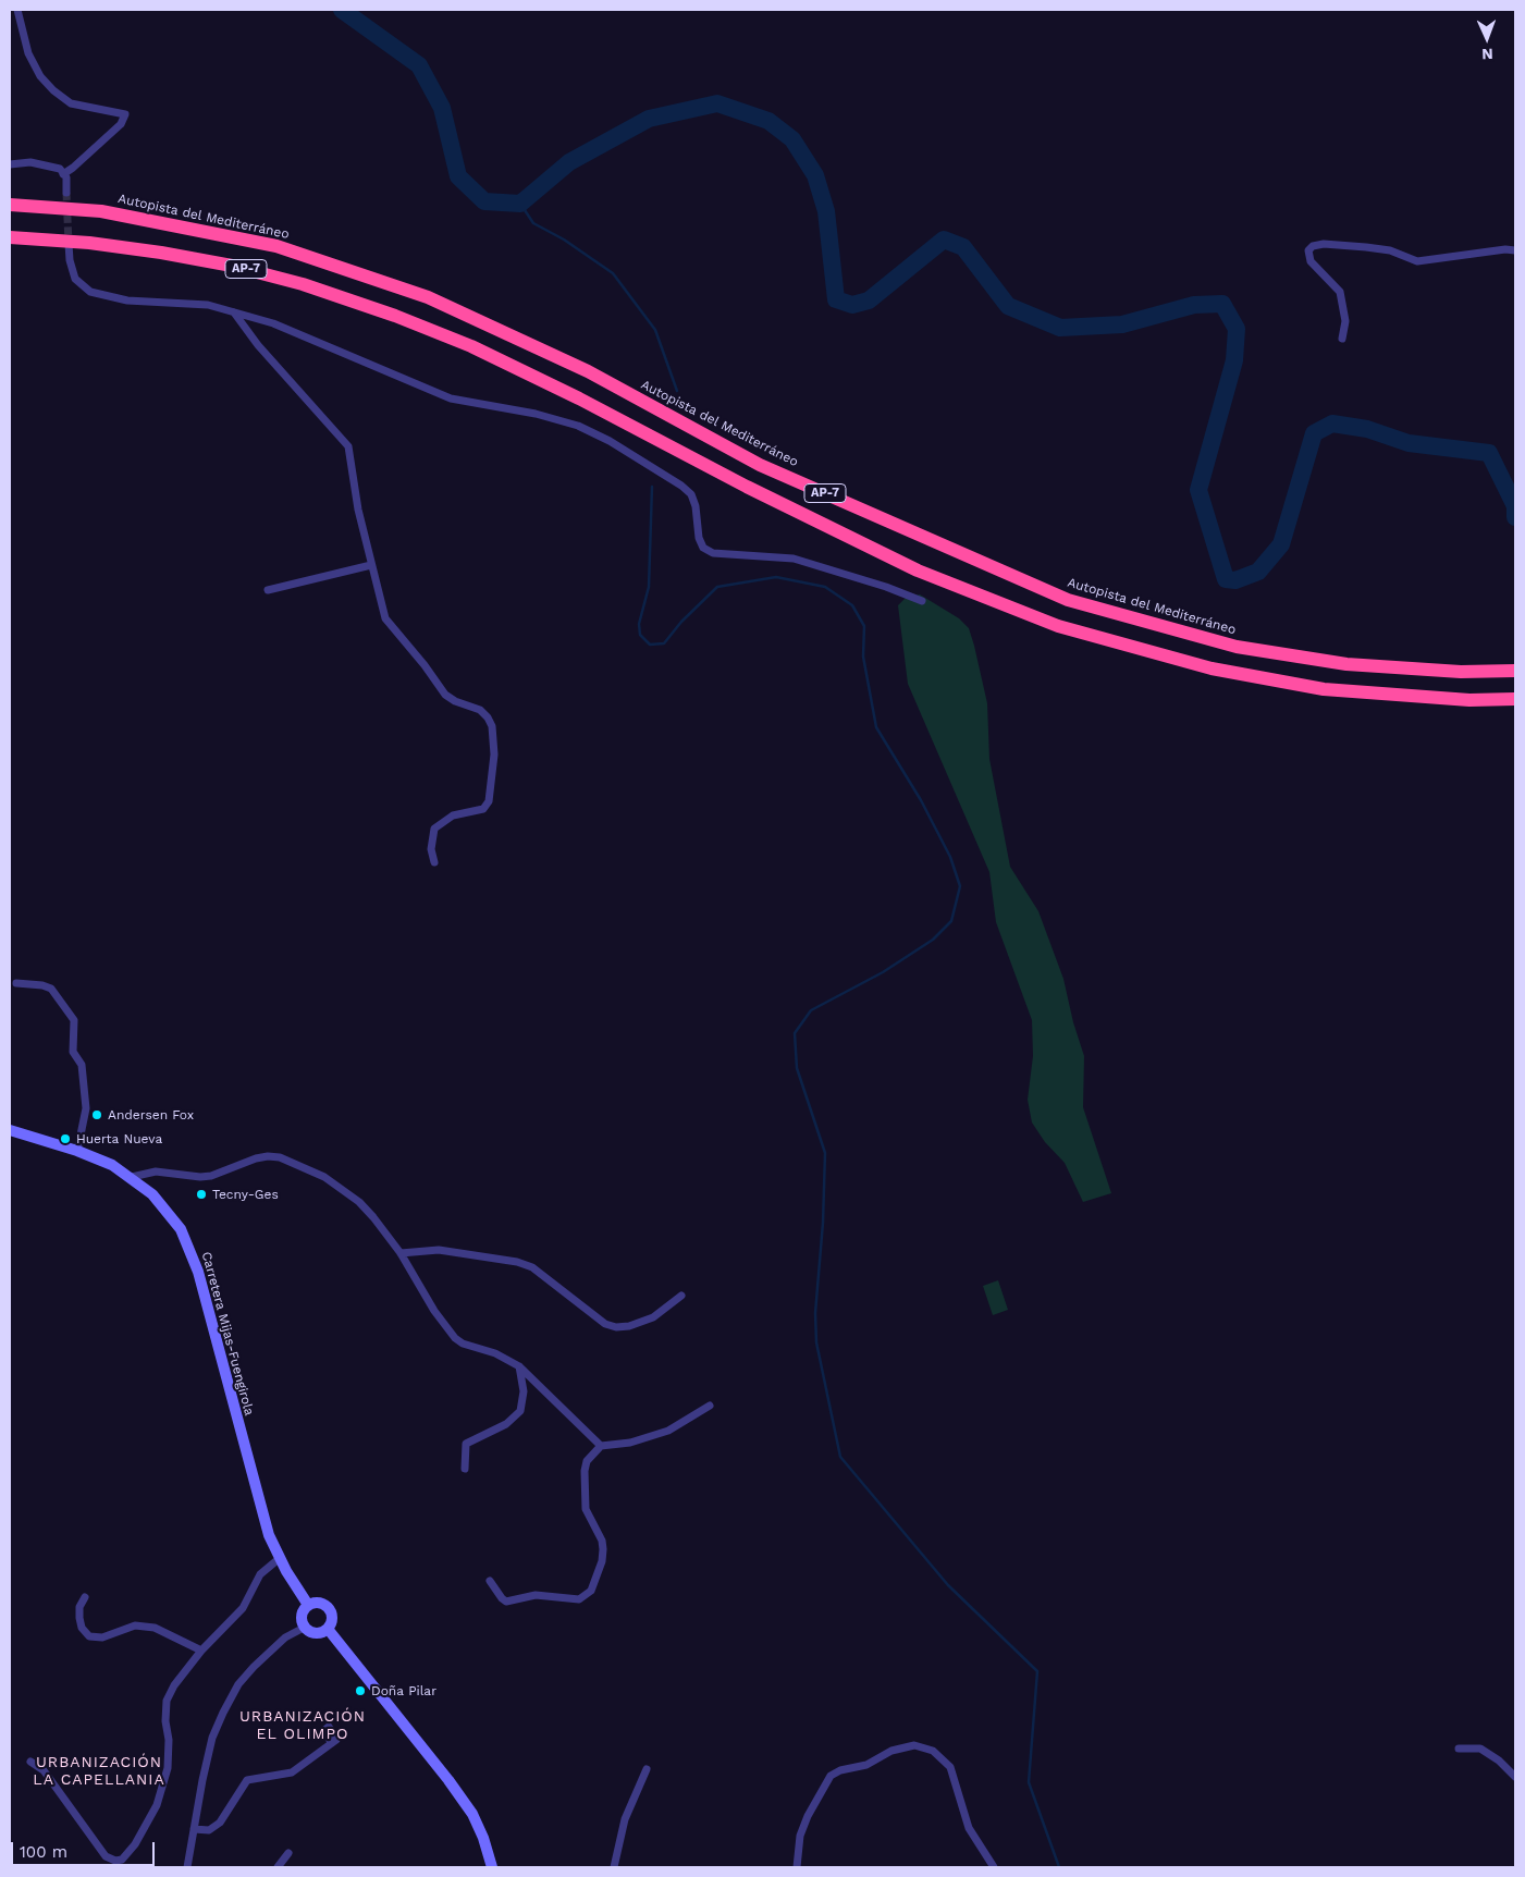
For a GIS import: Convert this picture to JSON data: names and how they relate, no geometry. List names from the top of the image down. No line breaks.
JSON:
{"streets":{"highway":["Autopista del Mediterráneo","AP-7"],"main road":["Carretera Mijas-Fuengirola"]},"districts":["URBANIZACIÓN EL OLIMPO","URBANIZACIÓN LA CAPELLANIA"],"places":["Andersen Fox","Huerta Nueva","Tecny-Ges","Doña Pilar"],"scale_bar":"100 m","north":"bottom"}
